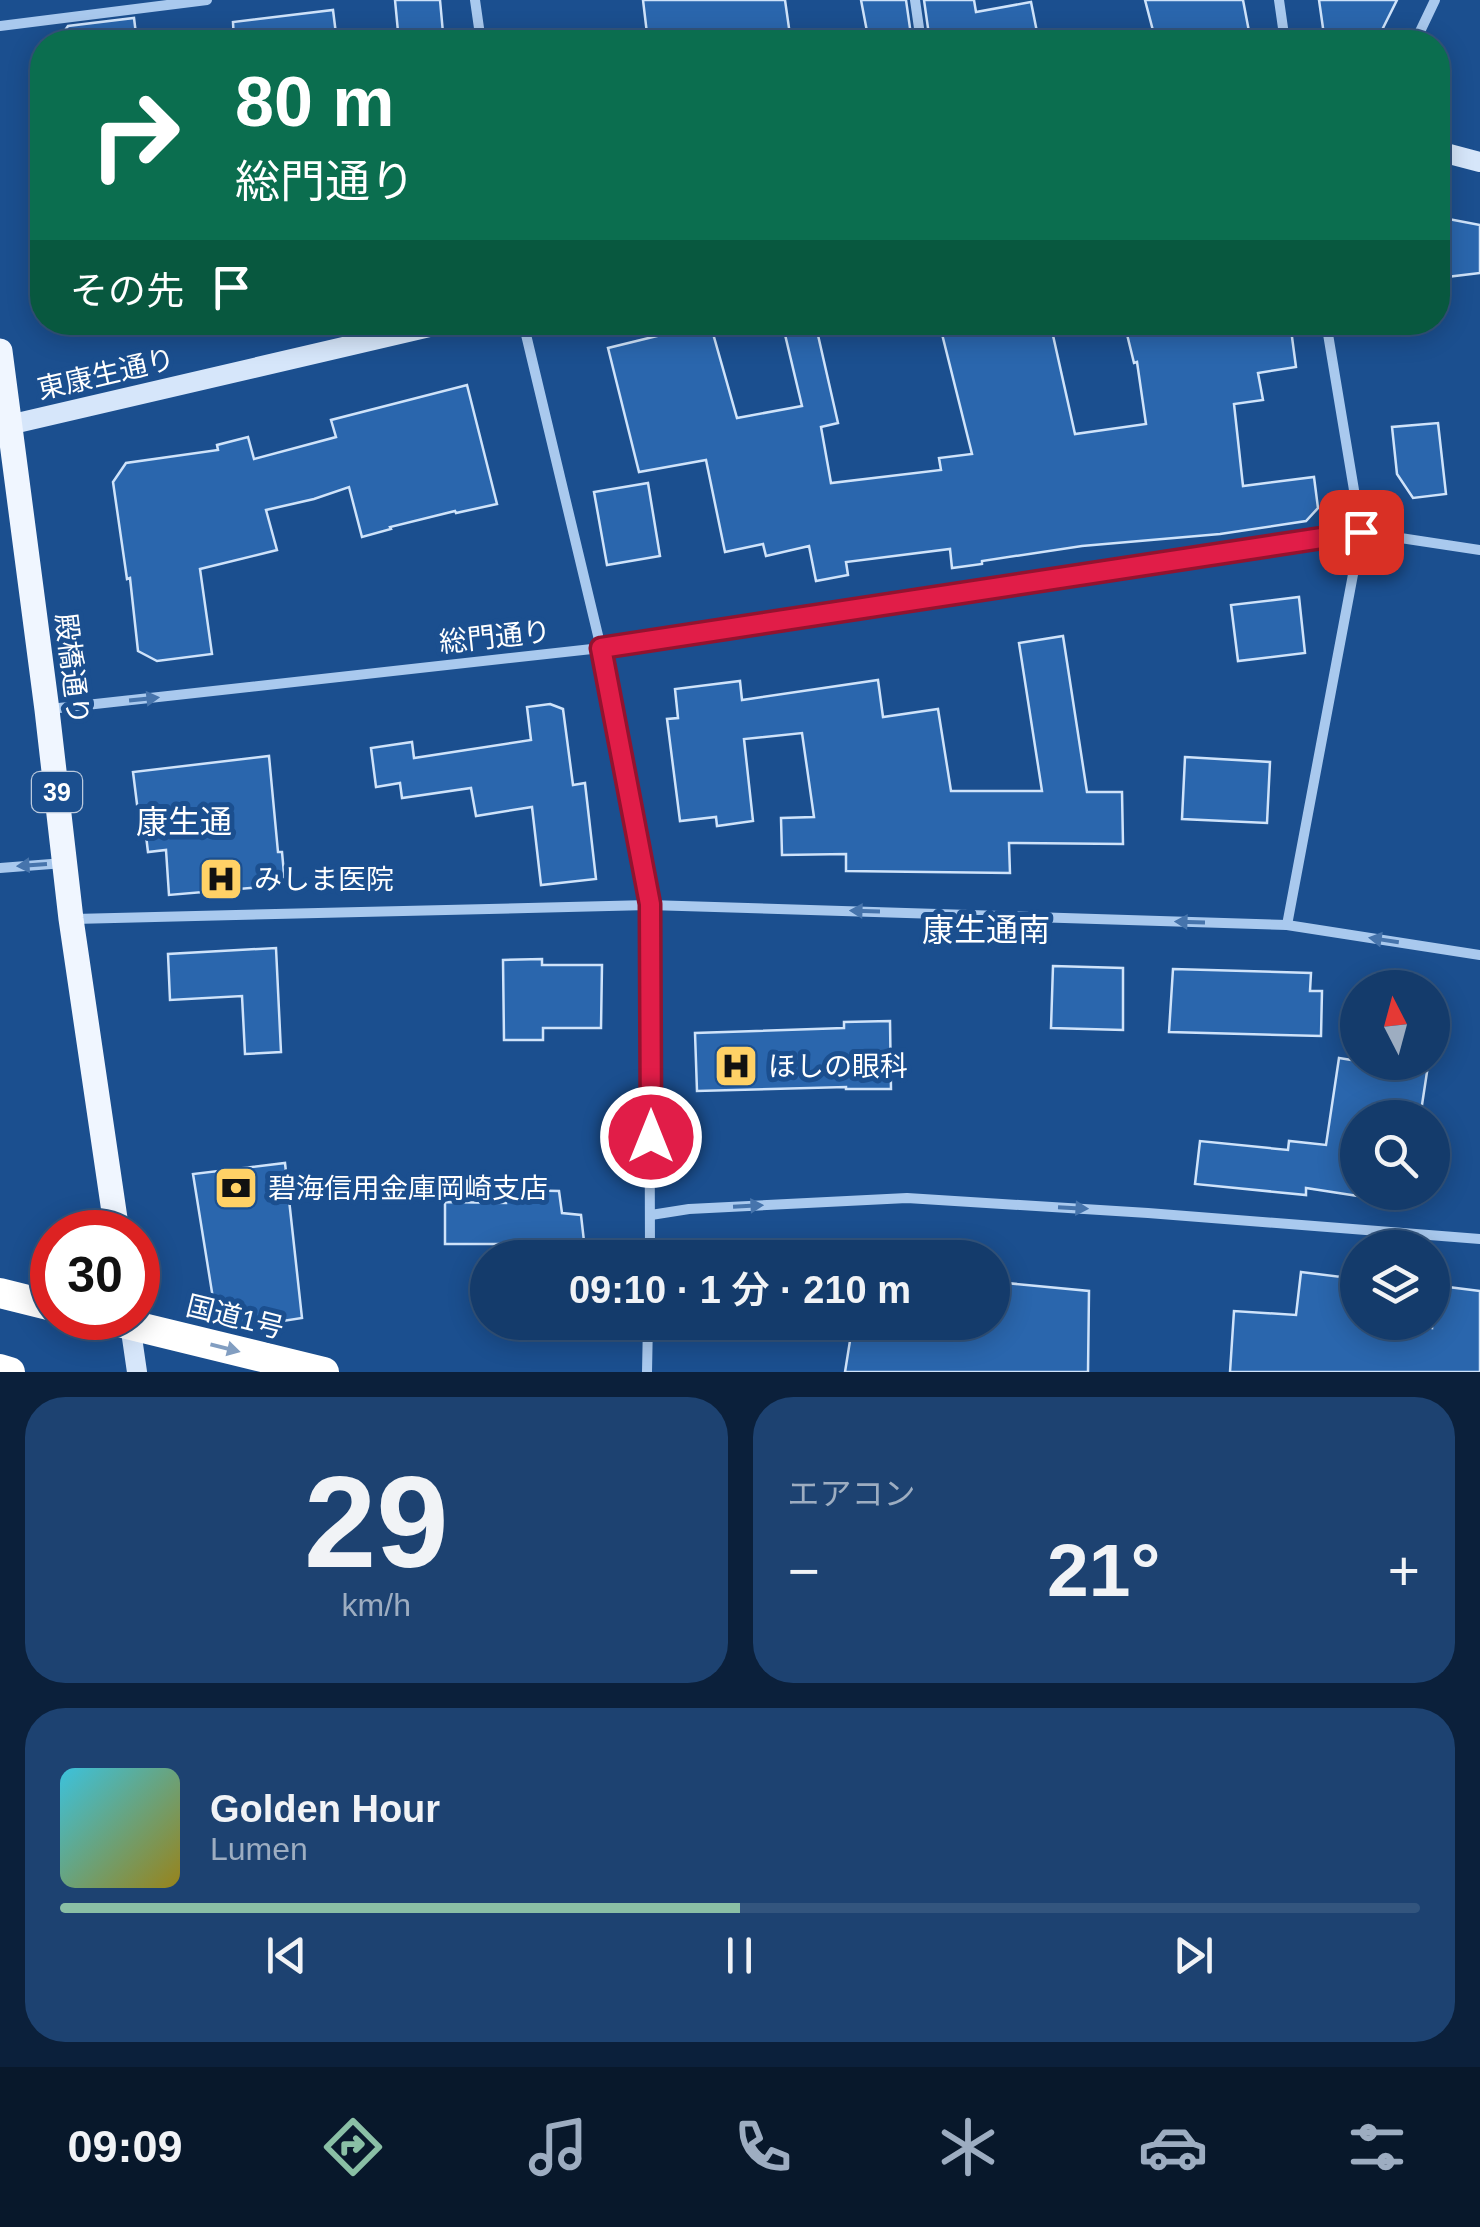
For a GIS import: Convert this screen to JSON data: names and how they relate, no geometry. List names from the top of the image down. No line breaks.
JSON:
{"streets":{"highway":["国道1号"],"main road":["殿橋通り","39"],"street":["東康生通り","総門通り"]},"crossings":[["東康生通り","殿橋通り"],["総門通り","殿橋通り"]],"one_way":["総門通り","国道1号"],"districts":["康生通","康生通南"],"places":{"hospital":["みしま医院","ほしの眼科"],"bank":["碧海信用金庫岡崎支店"]},"north":"top","page":{"turn":["80 m","総門通り"],"then":"その先","limit":"30","trip":"09:10 · 1 分 · 210 m","tile":[["29","km/h"],"エアコン"],"heat":["−","21°","+"],"song":["Golden Hour","Lumen"],"tabs":"09:09"}}
